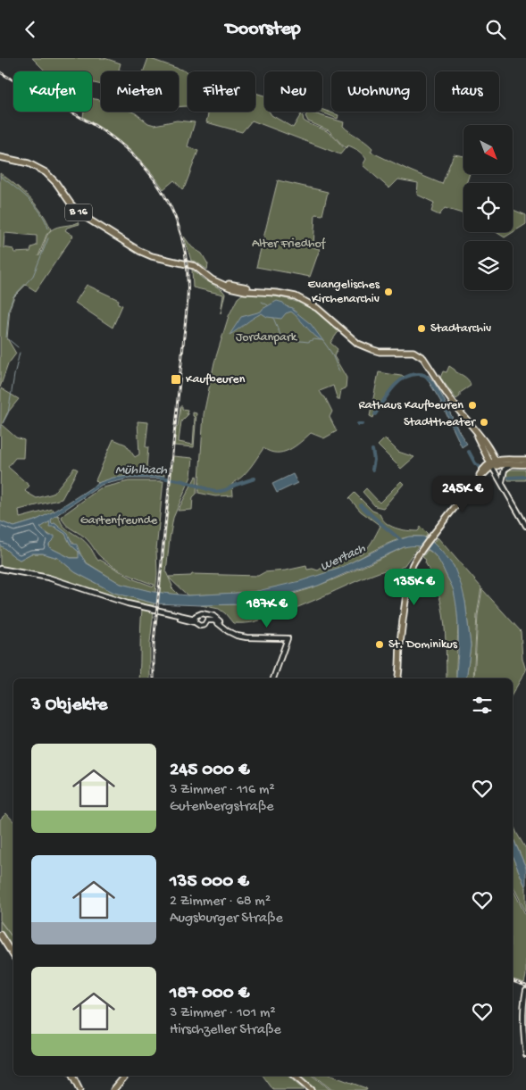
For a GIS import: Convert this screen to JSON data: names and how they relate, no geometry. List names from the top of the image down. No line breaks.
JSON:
{"streets":{"main road":["B 16"]},"water":["Mühlbach","Wertach"],"parks":["Alter Friedhof","Jordanpark","Gartenfreunde"],"places":{"other":["Evangelisches Kirchenarchiv","Stadtarchiv","Rathaus Kaufbeuren","Stadttheater","St. Dominikus"],"transit":["Kaufbeuren"]},"north":"bottom right","page":{"header":"Doorstep","chip":["Kaufen","Mieten","Filter","Neu","Wohnung","Haus"],"price":["245K €","135K €","187K €"],"heading":"3 Objekte","list":[{"name":"245 000 €","note":"3 Zimmer · 116 m² · Gutenbergstraße"},{"name":"135 000 €","note":"2 Zimmer · 68 m² · Augsburger Straße"},{"name":"187 000 €","note":"3 Zimmer · 101 m² · Hirschzeller Straße"}]}}
